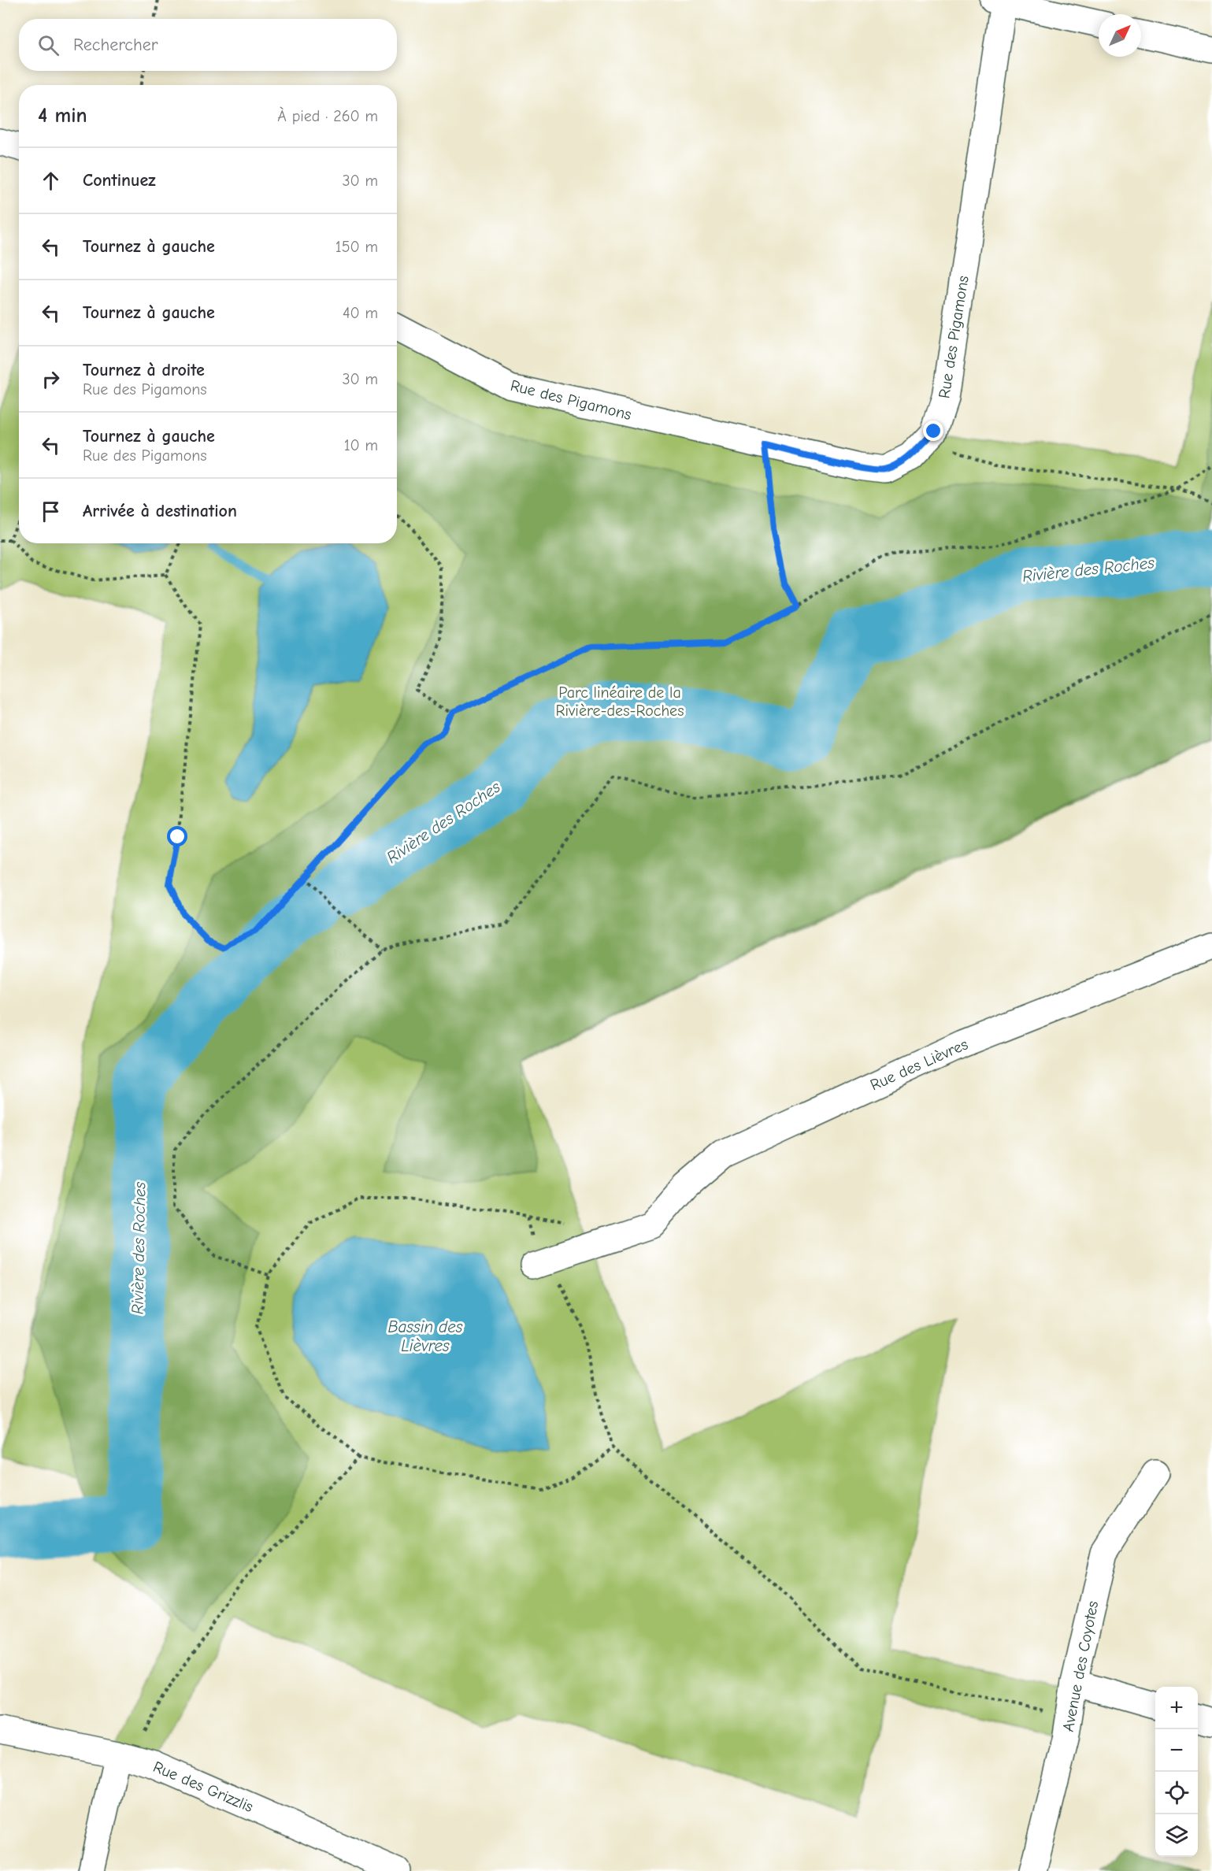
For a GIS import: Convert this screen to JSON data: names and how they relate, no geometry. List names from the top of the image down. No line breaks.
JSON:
{"streets":{"street":["Rue des Pigamons","Rue des Lièvres","Avenue des Coyotes","Rue des Grizzlis"]},"water":["Rivière des Roches","Bassin des Lièvres"],"parks":["Parc linéaire de la Rivière-des-Roches"],"north":"top right","page":{"search":"Rechercher","heading":["4 min","À pied · 260 m"],"list":[["Continuez","30 m"],["Tournez à gauche","150 m"],["Tournez à gauche","40 m"],["Tournez à droite","Rue des Pigamons","30 m"],["Tournez à gauche","Rue des Pigamons","10 m"],"Arrivée à destination"],"map_buttons":["+","−"]}}
